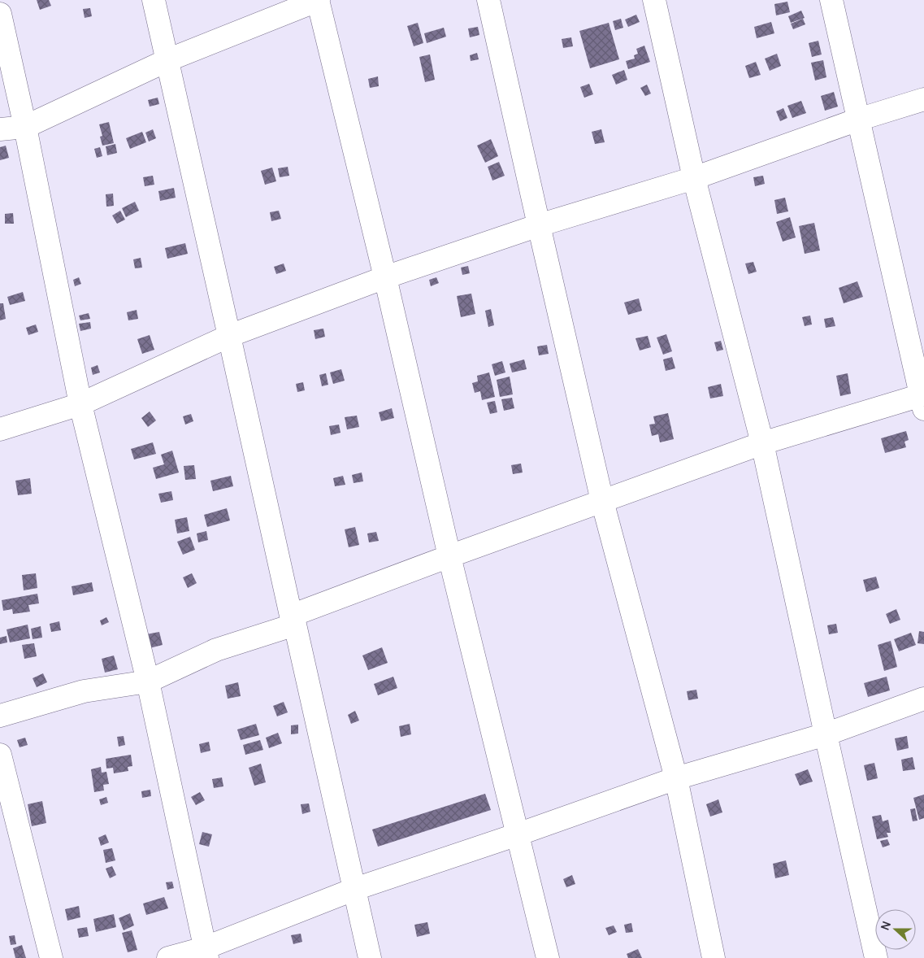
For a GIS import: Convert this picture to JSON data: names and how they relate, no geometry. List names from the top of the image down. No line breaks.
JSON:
{"north":"left"}
